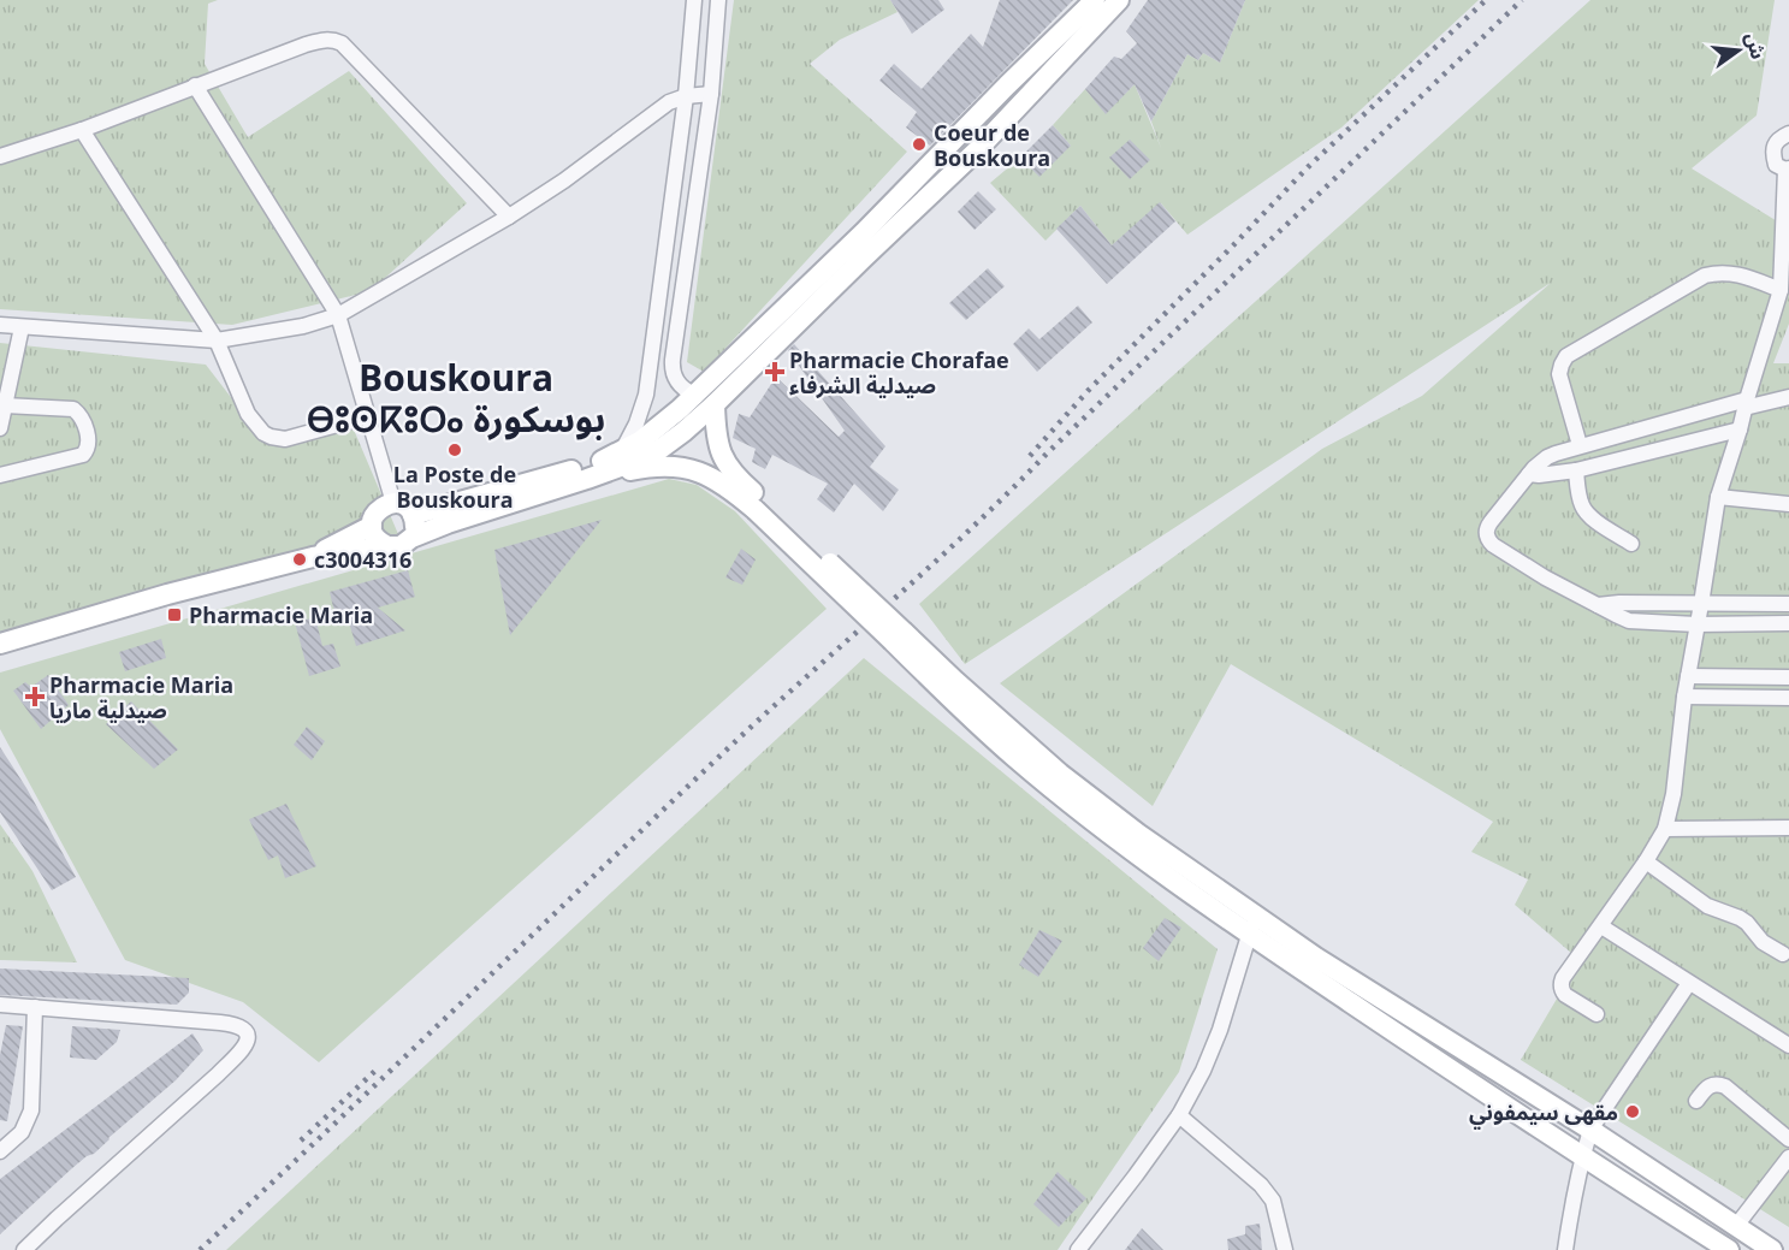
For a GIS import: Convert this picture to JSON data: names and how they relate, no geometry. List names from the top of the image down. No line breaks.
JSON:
{"districts":["Bouskoura ⴱⵓⵙⴽⵓⵔⴰ بوسكورة"],"places":{"other":["Coeur de Bouskoura","La Poste de Bouskoura","c3004316","مقهى سيمفوني"],"health":["Pharmacie Chorafae صيدلية الشرفاء","Pharmacie Maria صيدلية ماريا"],"transit":["Pharmacie Maria"]},"north":"right"}
